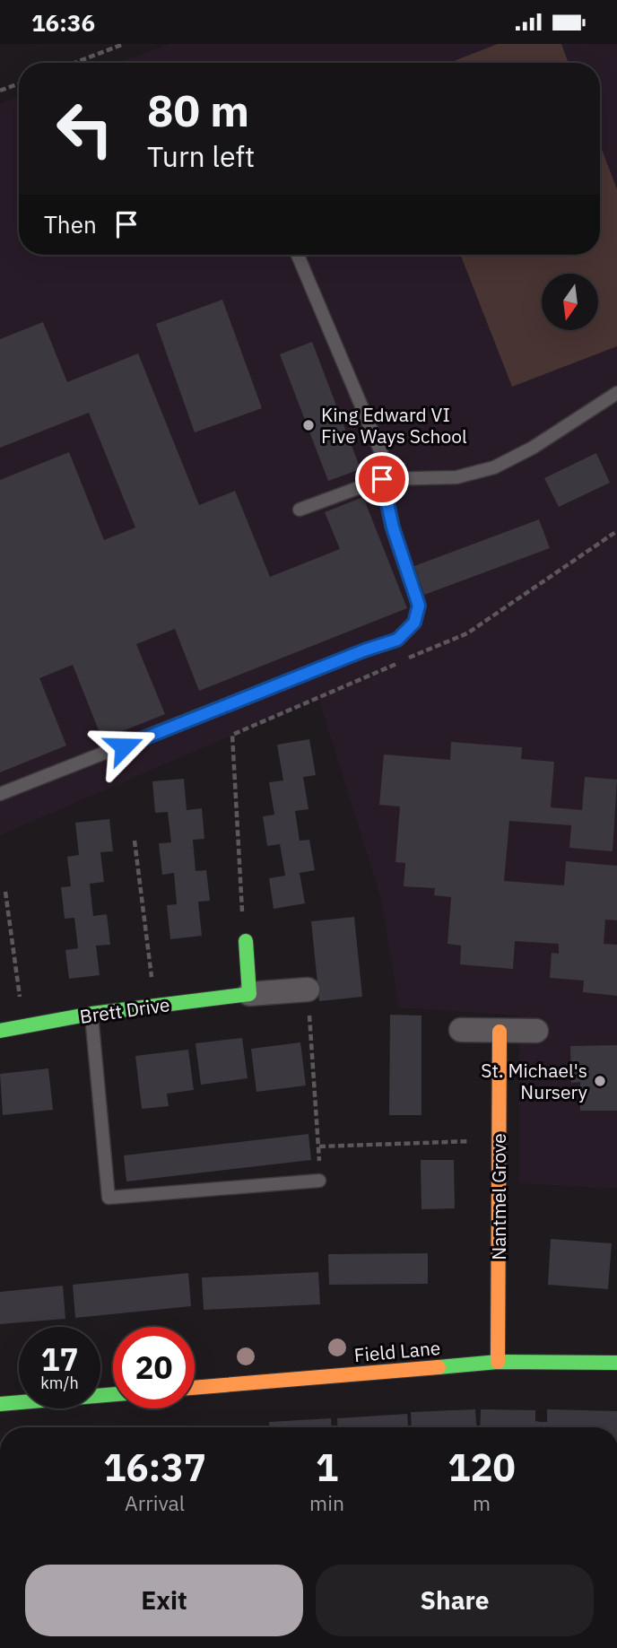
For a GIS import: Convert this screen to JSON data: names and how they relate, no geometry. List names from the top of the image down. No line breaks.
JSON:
{"streets":{"street":["Brett Drive","Nantmel Grove","Field Lane"]},"crossings":[["Nantmel Grove","Field Lane"]],"places":["King Edward VI Five Ways School","St. Michael's Nursery"],"north":"bottom","page":{"status":"16:36","turn":["80 m","Turn left"],"then":"Then","speed":"17 km/h","limit":"20","eta":["16:37","Arrival","1","min","120","m"],"buttons":["Exit","Share"]}}
